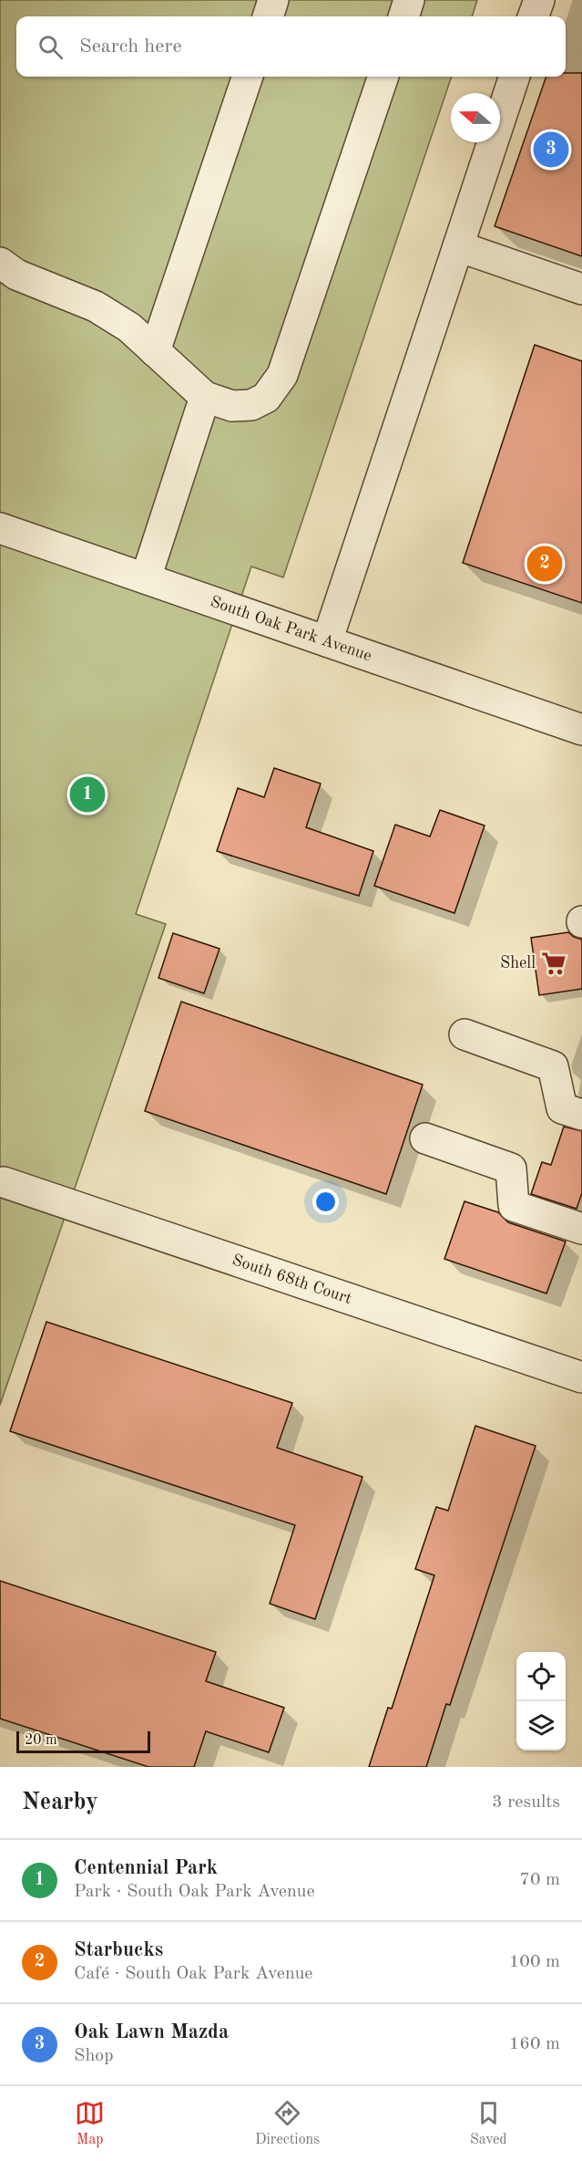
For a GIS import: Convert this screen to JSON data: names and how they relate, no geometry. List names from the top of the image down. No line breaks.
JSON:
{"streets":{"street":["South Oak Park Avenue","South 68th Court"]},"places":{"supermarket":["Shell"]},"scale_bar":"20 m","north":"left","page":{"search":"Search here","pins":["3","2","1"],"scale":"20 m","heading":["Nearby","3 results"],"list":[{"mark":"1","name":"Centennial Park","note":"Park · South Oak Park Avenue","value":"70 m"},{"mark":"2","name":"Starbucks","note":"Café · South Oak Park Avenue","value":"100 m"},{"mark":"3","name":"Oak Lawn Mazda","note":"Shop","value":"160 m"}],"nav":["Map","Directions","Saved"]}}
